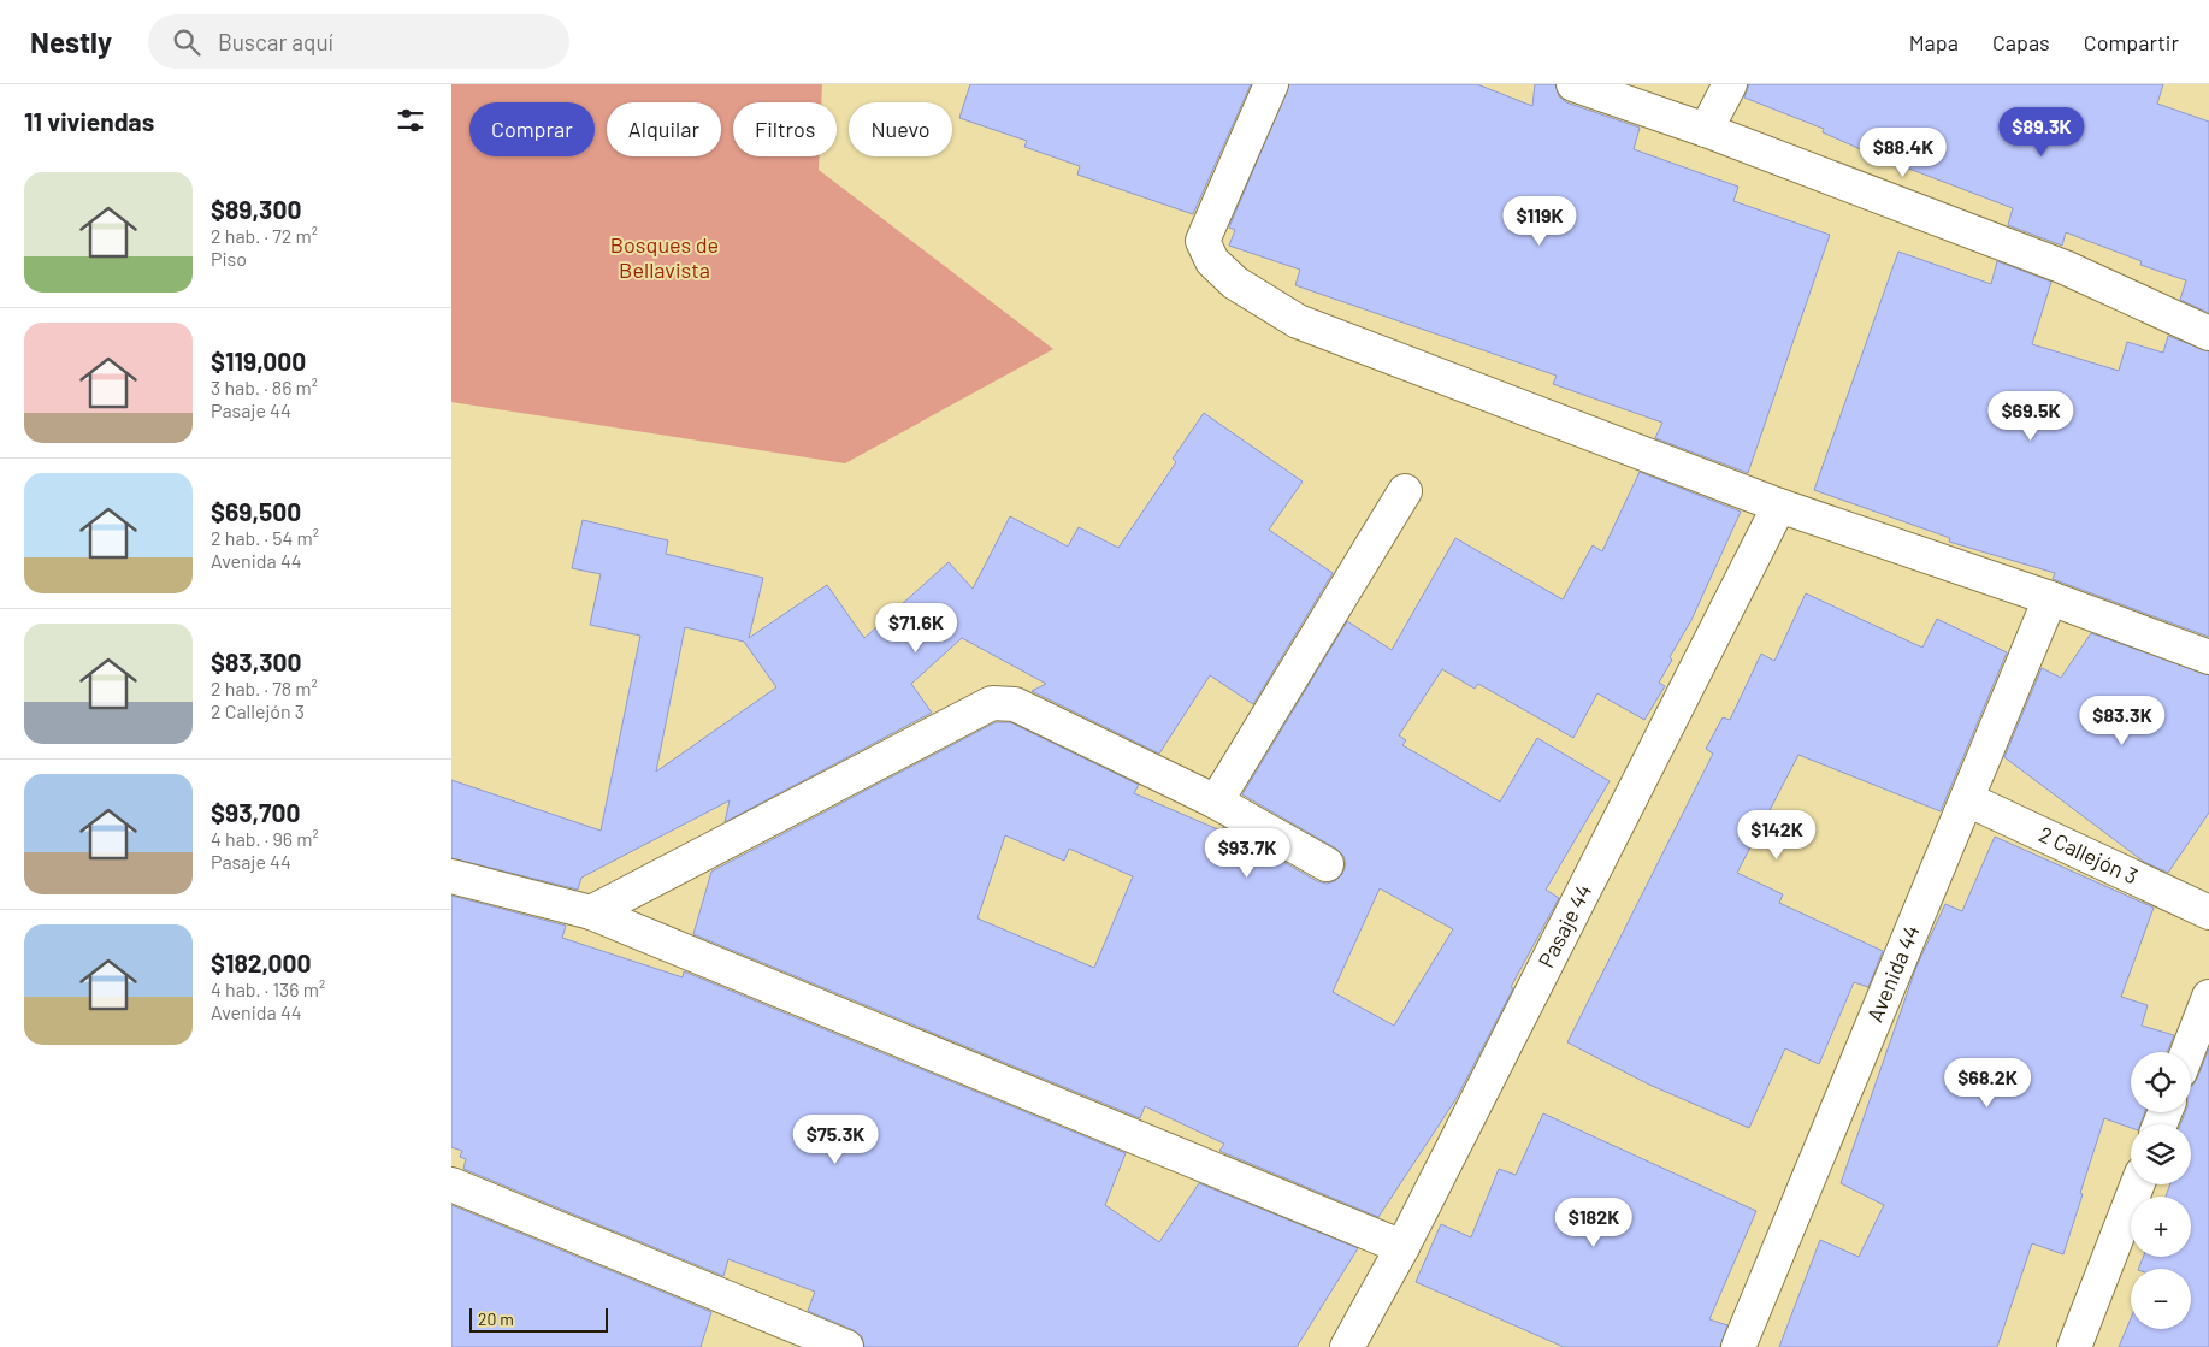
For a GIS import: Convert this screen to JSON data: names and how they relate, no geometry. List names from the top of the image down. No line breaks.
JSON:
{"streets":{"street":["2 Callejón 3","Pasaje 44","Avenida 44"]},"crossings":[["2 Callejón 3","Avenida 44"]],"parks":["Bosques de Bellavista"],"scale_bar":"20 m","page":{"header":"Nestly","search":"Buscar aquí","nav":["Mapa","Capas","Compartir"],"heading":"11 viviendas","chip":["Comprar","Alquilar","Filtros","Nuevo"],"price":["$89.3K","$88.4K","$119K","$69.5K","$71.6K","$83.3K","$142K","$93.7K","$68.2K","$75.3K","$182K"],"list":[{"name":"$89,300","note":"2 hab. · 72 m² · Piso"},{"name":"$119,000","note":"3 hab. · 86 m² · Pasaje 44"},{"name":"$69,500","note":"2 hab. · 54 m² · Avenida 44"},{"name":"$83,300","note":"2 hab. · 78 m² · 2 Callejón 3"},{"name":"$93,700","note":"4 hab. · 96 m² · Pasaje 44"},{"name":"$182,000","note":"4 hab. · 136 m² · Avenida 44"}],"map_buttons":["+","−"],"scale":"20 m"}}
